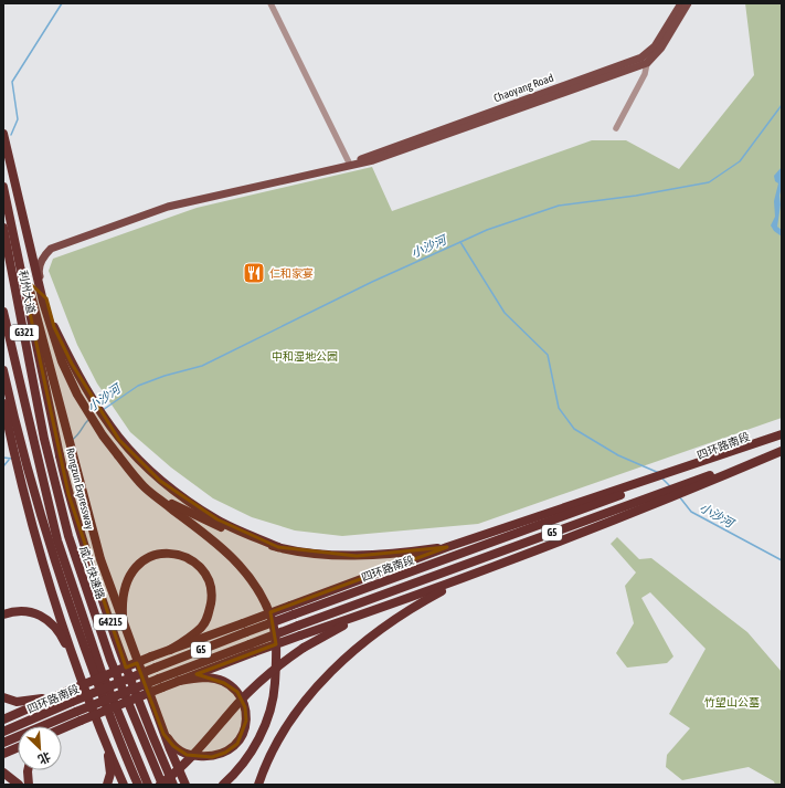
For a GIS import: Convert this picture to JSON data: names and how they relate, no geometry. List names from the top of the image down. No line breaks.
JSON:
{"streets":{"highway":["利州大道","G321","四环路南段","Rongzun Expressway","G5","成仁快速路","G4215"],"main road":["Chaoyang Road"]},"crossings":[["利州大道","成仁快速路"]],"water":["小沙河"],"parks":["中和湿地公园","竹望山公墓"],"places":{"restaurant":["仁和家宴"]},"north":"bottom right"}
